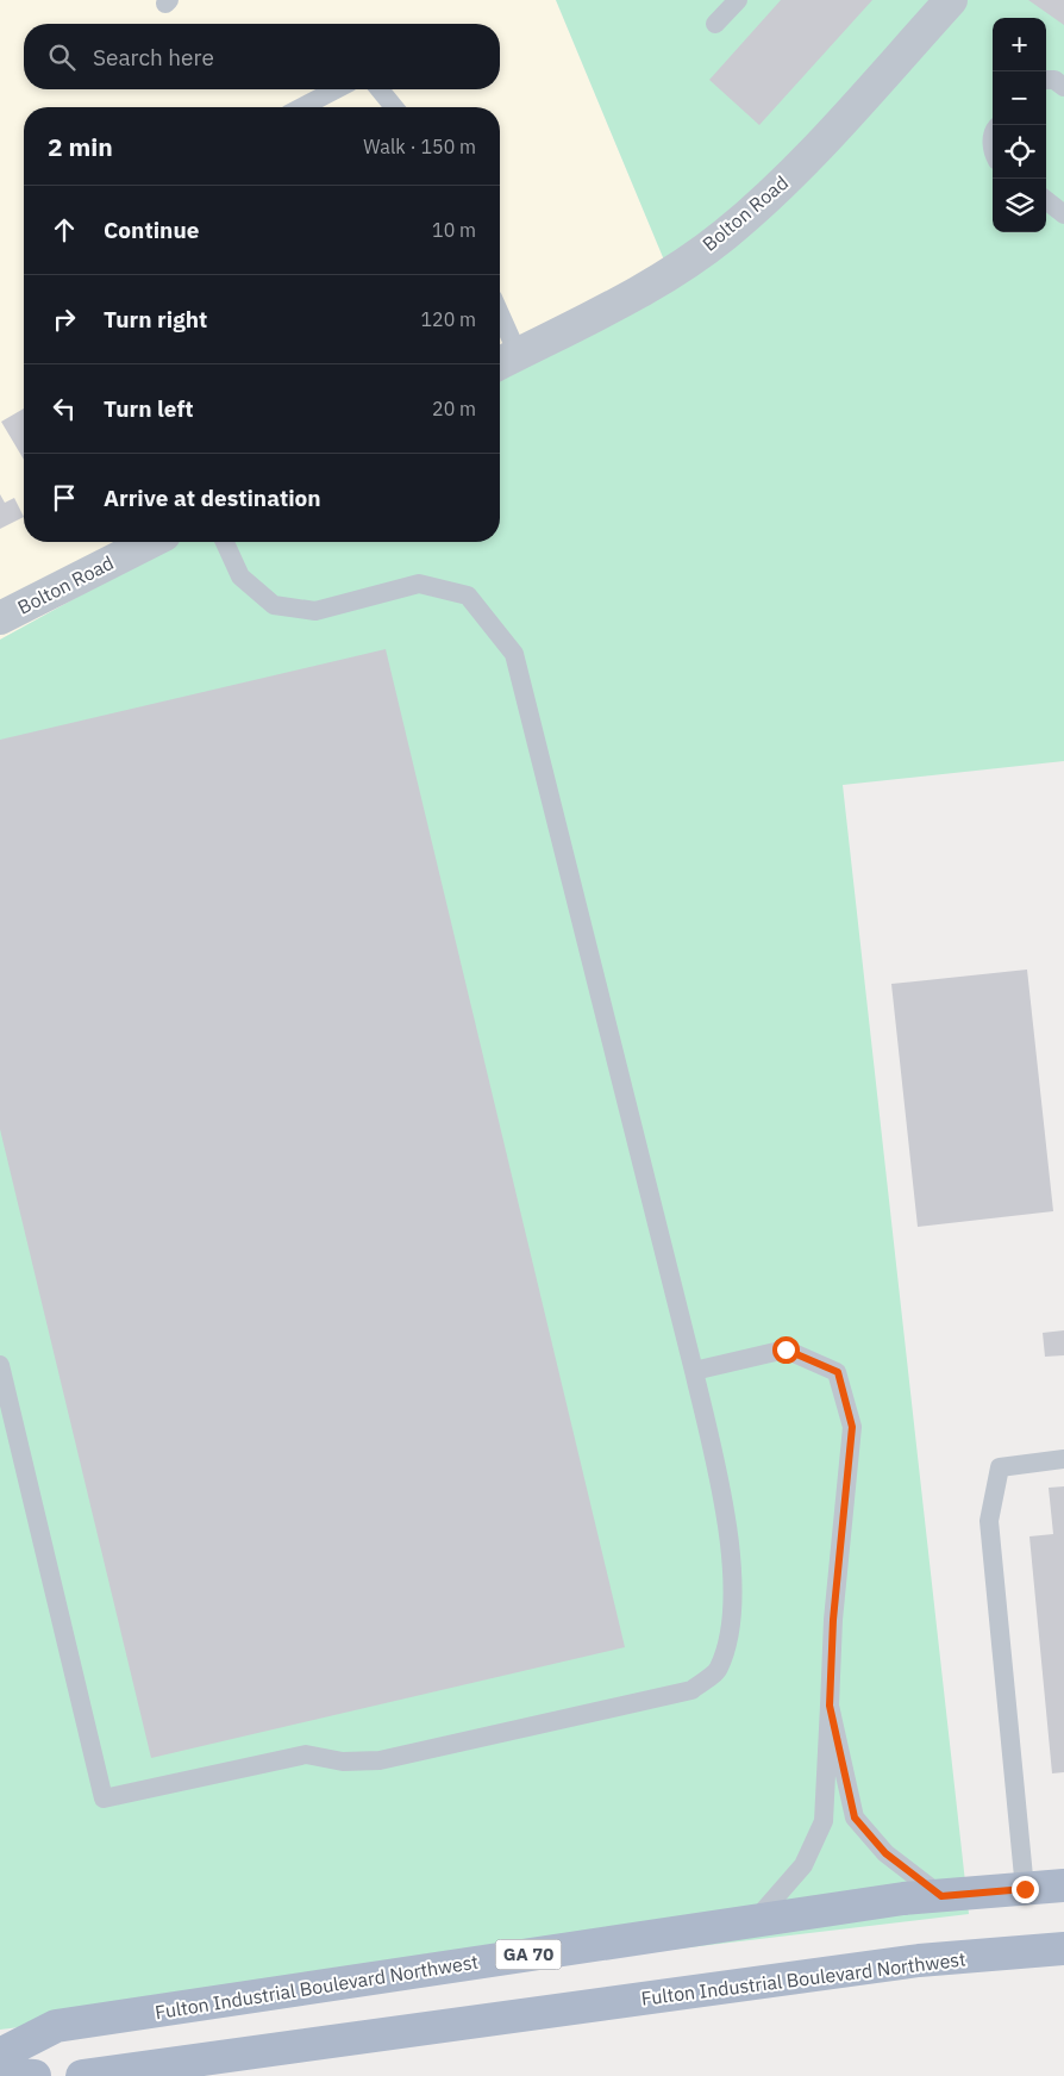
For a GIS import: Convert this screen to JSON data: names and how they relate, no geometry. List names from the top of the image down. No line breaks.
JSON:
{"streets":{"main road":["GA 70","Fulton Industrial Boulevard Northwest"],"street":["Bolton Road"]},"page":{"map_buttons":["+","−"],"search":"Search here","heading":["2 min","Walk · 150 m"],"list":[["Continue","10 m"],["Turn right","120 m"],["Turn left","20 m"],"Arrive at destination"]}}
